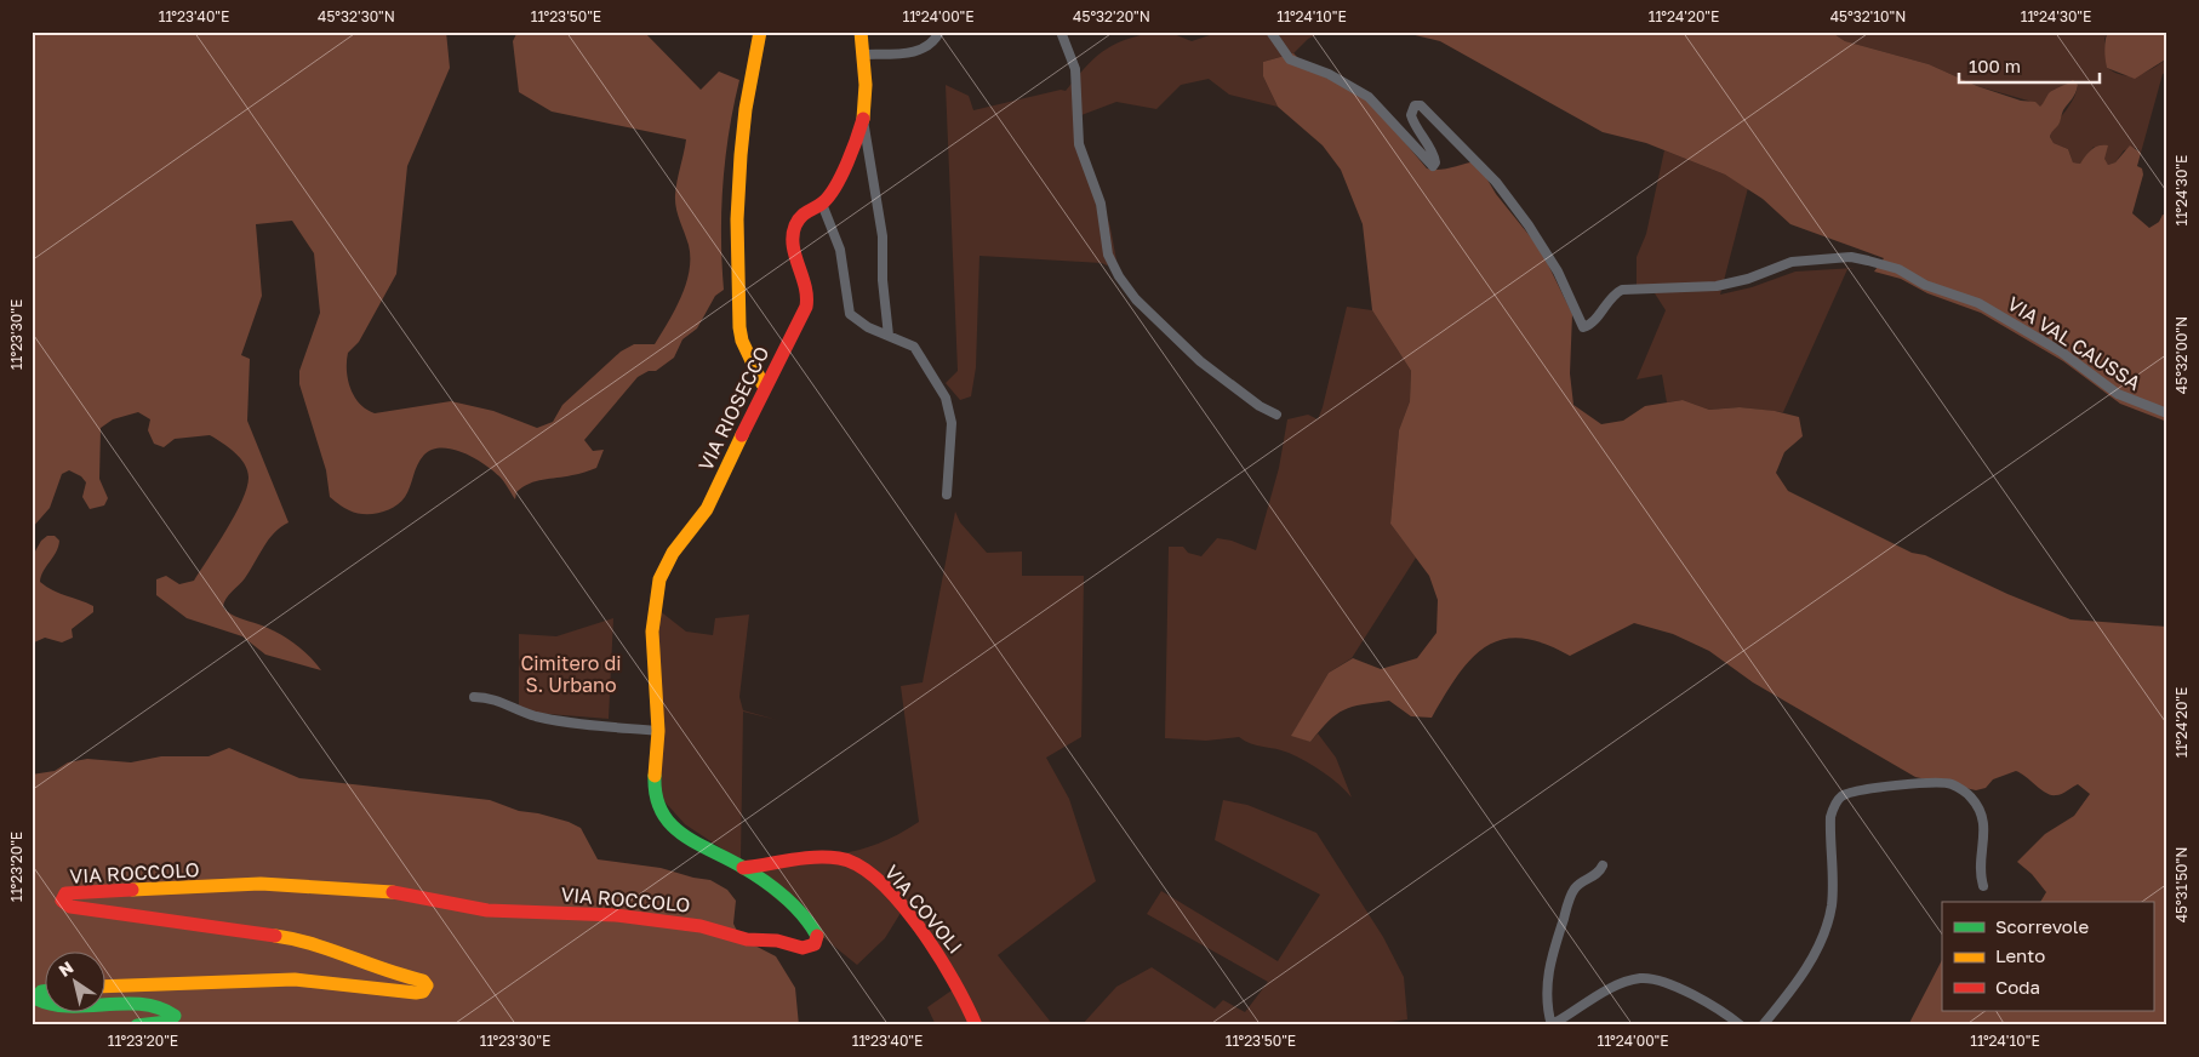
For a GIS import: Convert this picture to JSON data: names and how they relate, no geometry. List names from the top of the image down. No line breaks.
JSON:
{"streets":{"street":["VIA VAL CAUSSA","VIA RIOSECCO","VIA ROCCOLO","VIA COVOLI"]},"crossings":[["VIA RIOSECCO","VIA ROCCOLO"],["VIA RIOSECCO","VIA COVOLI"],["VIA ROCCOLO","VIA COVOLI"]],"parks":["Cimitero di S. Urbano"],"legend":["Scorrevole","Lento","Coda"],"scale_bar":"100 m","north":"top left","coordinates":["11°23'40\"E","45°32'30\"N","11°23'50\"E","11°24'00\"E","45°32'20\"N","11°24'10\"E","11°24'20\"E","45°32'10\"N","11°24'30\"E","11°23'30\"E","45°32'00\"N","11°23'20\"E","45°31'50\"N"]}
